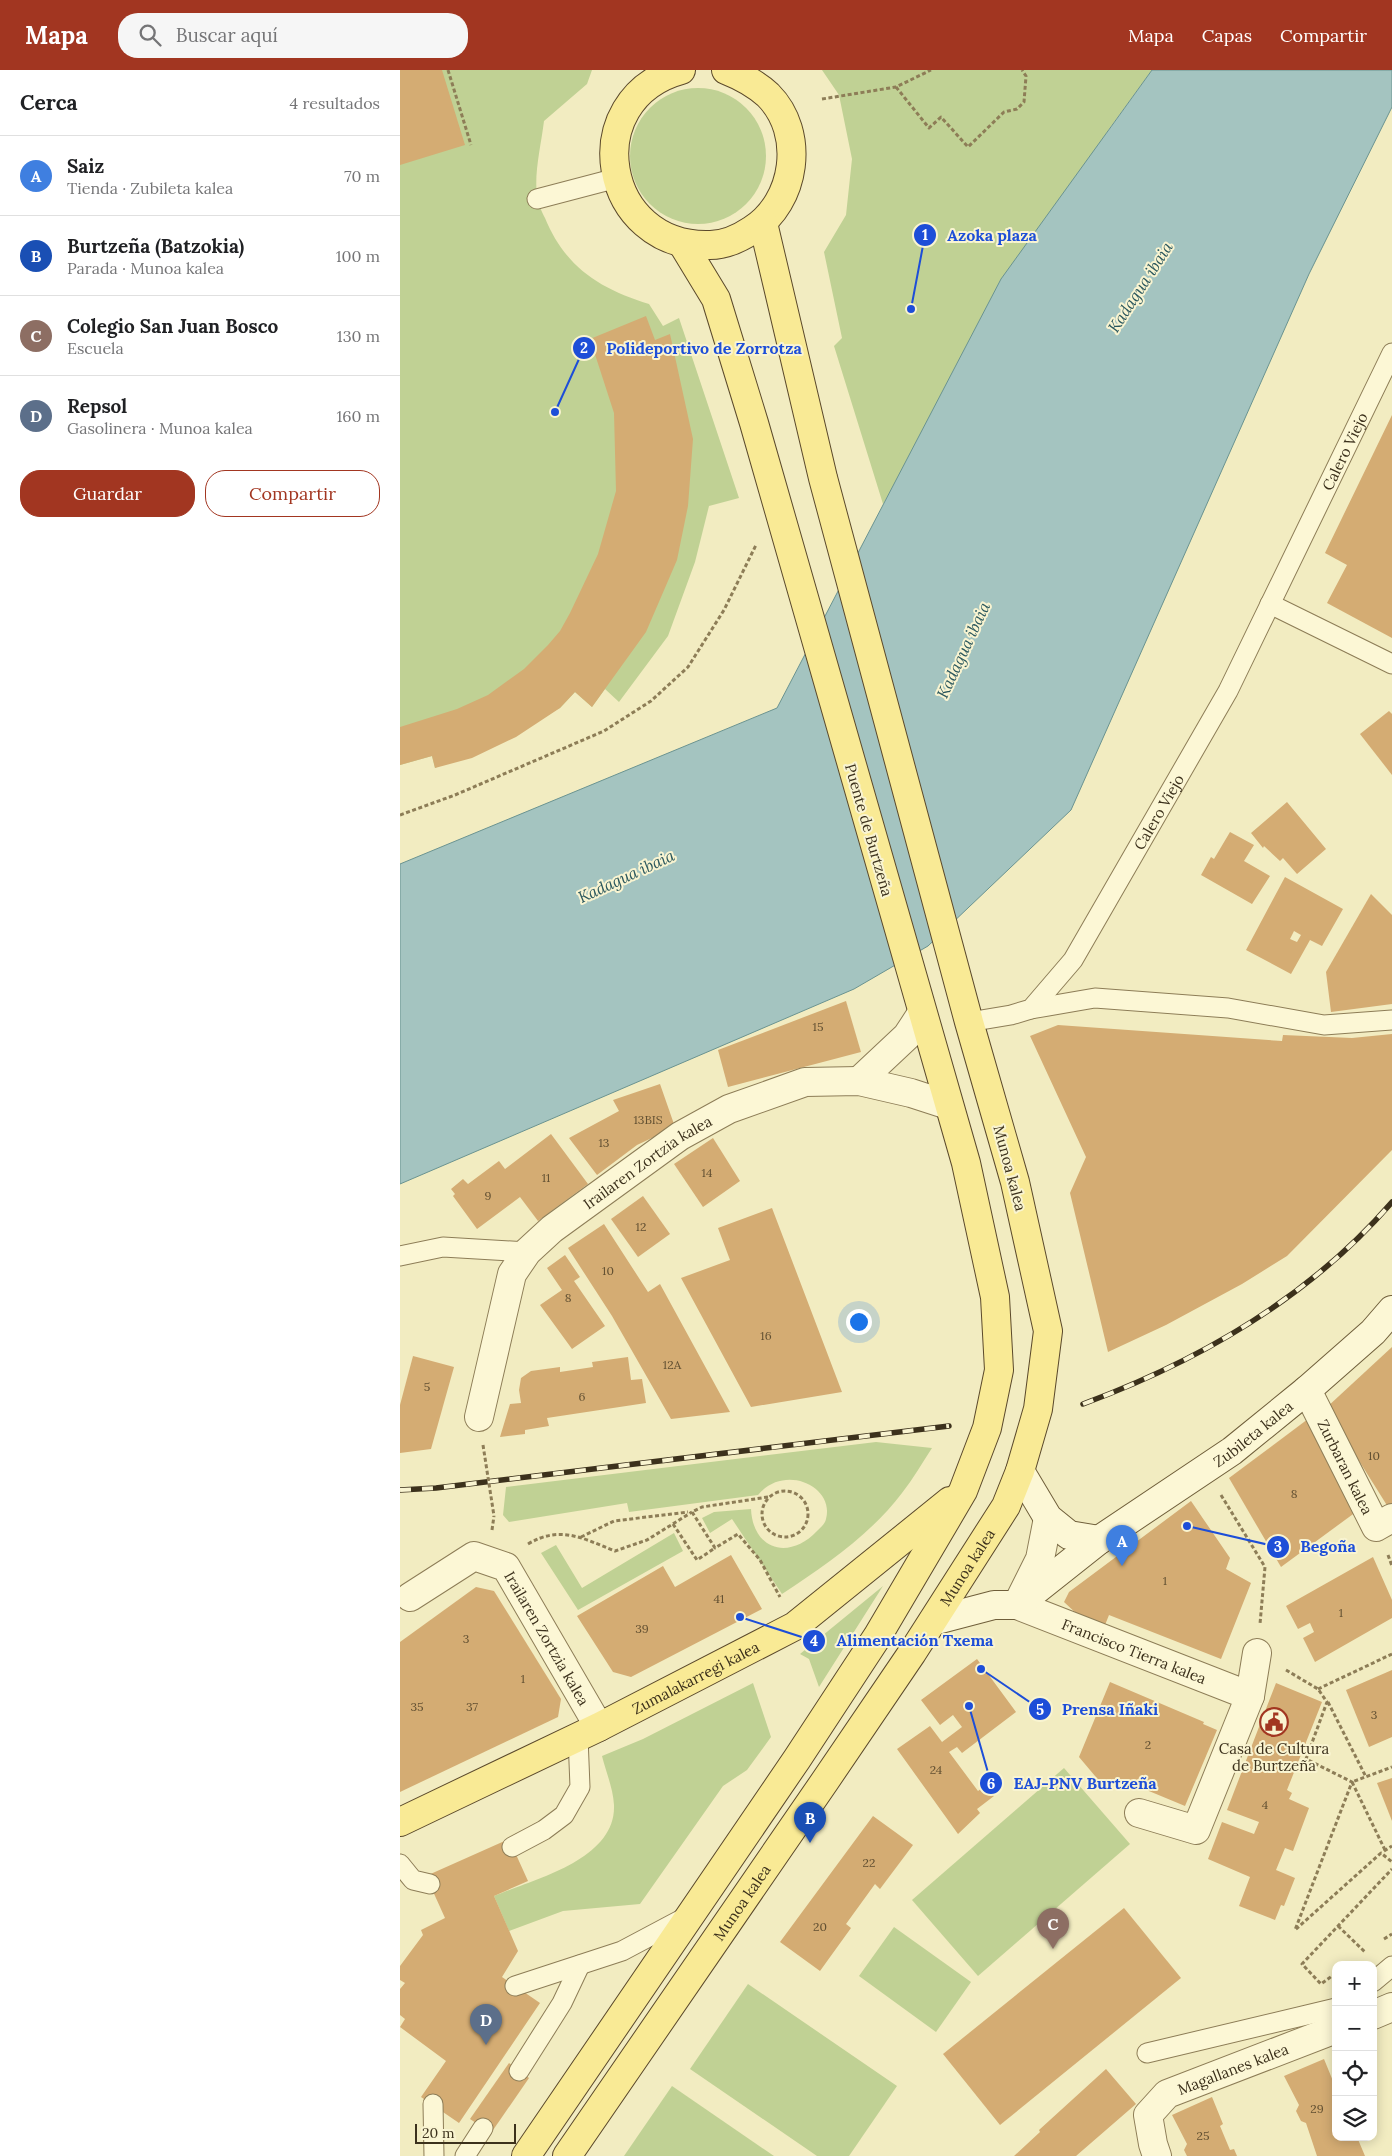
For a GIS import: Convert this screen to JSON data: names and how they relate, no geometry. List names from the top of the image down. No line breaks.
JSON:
{"streets":{"main road":["Puente de Burtzeña","Munoa kalea","Zumalakarregi kalea"],"street":["Irailaren Zortzia kalea","Zubileta kalea","Zurbaran kalea","Francisco Tierra kalea","Magallanes kalea"],"lane":["Calero Viejo"]},"crossings":[["Puente de Burtzeña","Irailaren Zortzia kalea"],["Irailaren Zortzia kalea","Zumalakarregi kalea"],["Zubileta kalea","Zurbaran kalea"],["Zubileta kalea","Francisco Tierra kalea"]],"water":["Kadagua ibaia"],"places":{"other":["Azoka plaza","Polideportivo de Zorrotza","Begoña","Alimentación Txema","Prensa Iñaki","EAJ-PNV Burtzeña"],"public building":["Casa de Cultura de Burtzeña"]},"house_numbers":["15","13BIS","13","14","11","9","12","10","8","16","12A","5","6","10","8","1","41","1","39","3","1","35","37","3","2","24","4","22","20","29","25"],"scale_bar":"20 m","page":{"header":"Mapa","search":"Buscar aquí","nav":["Mapa","Capas","Compartir"],"heading":["Cerca","4 resultados"],"list":[{"mark":"A","name":"Saiz","note":"Tienda · Zubileta kalea","value":"70 m"},{"mark":"B","name":"Burtzeña (Batzokia)","note":"Parada · Munoa kalea","value":"100 m"},{"mark":"C","name":"Colegio San Juan Bosco","note":"Escuela","value":"130 m"},{"mark":"D","name":"Repsol","note":"Gasolinera · Munoa kalea","value":"160 m"}],"buttons":["Guardar","Compartir"],"pins":["A","B","C","D"],"map_buttons":["+","−"],"scale":"20 m"}}
